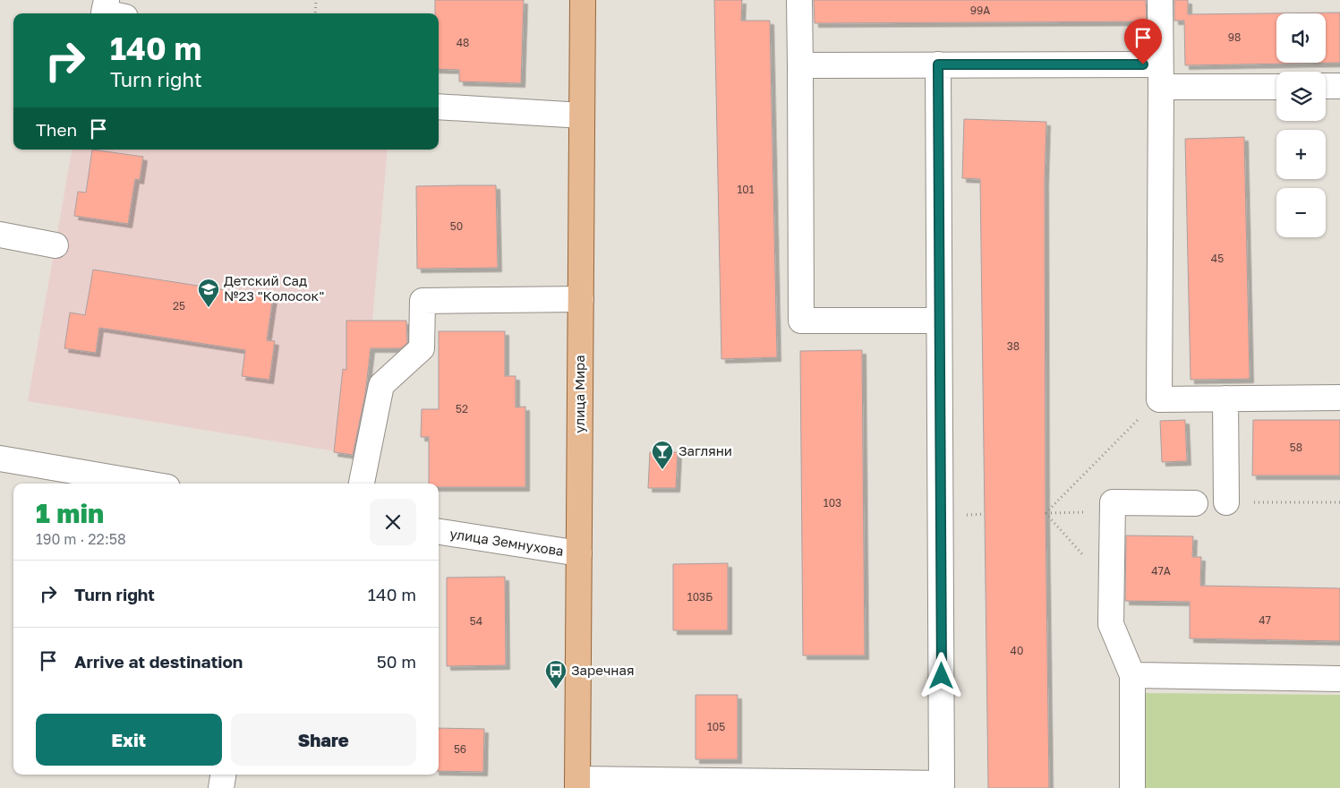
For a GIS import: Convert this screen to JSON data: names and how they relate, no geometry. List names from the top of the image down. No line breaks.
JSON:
{"streets":{"main road":["улица Мира"],"street":["улица Земнухова"]},"crossings":[["улица Мира","улица Земнухова"]],"places":{"school or university":["Детский Сад №23 \"Колосок\""],"bar":["Загляни"],"bus stop":["Заречная"]},"house_numbers":["99А","98","48","101","50","45","25","38","52","58","103","47А","103Б","47","54","40","105","56"],"page":{"map_buttons":["+","−"],"turn":["140 m","Turn right"],"then":"Then","heading":["1 min","190 m · 22:58"],"list":[{"name":"Turn right","value":"140 m"},{"name":"Arrive at destination","value":"50 m"}],"buttons":["Exit","Share"]}}
